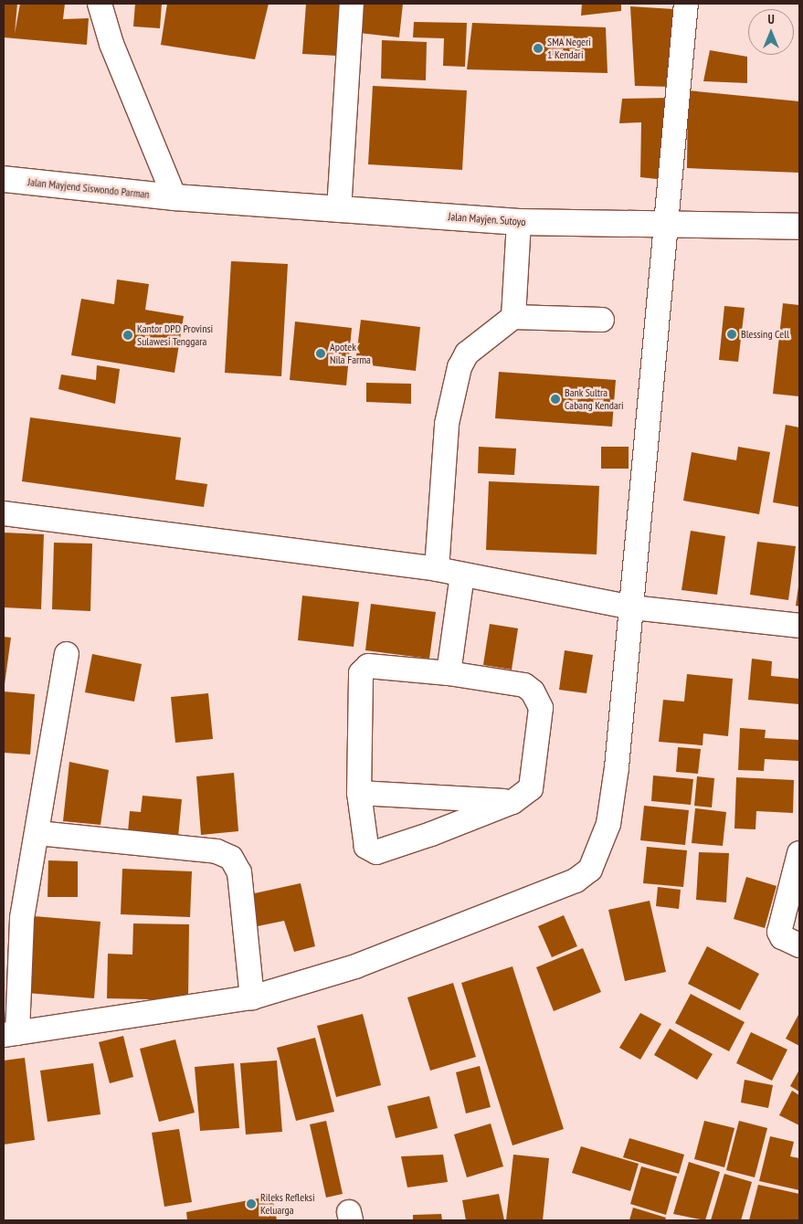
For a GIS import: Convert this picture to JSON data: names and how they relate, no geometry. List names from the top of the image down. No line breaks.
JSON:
{"streets":{"highway":["Jalan Mayjend Siswondo Parman","Jalan Mayjen. Sutoyo"]},"crossings":[["Jalan Mayjend Siswondo Parman","Jalan Mayjen. Sutoyo"]],"places":["SMA Negeri 1 Kendari","Blessing Cell","Kantor DPD Provinsi Sulawesi Tenggara","Apotek Nila Farma","Bank Sultra Cabang Kendari","Rileks Refleksi Keluarga"],"north":"top"}
